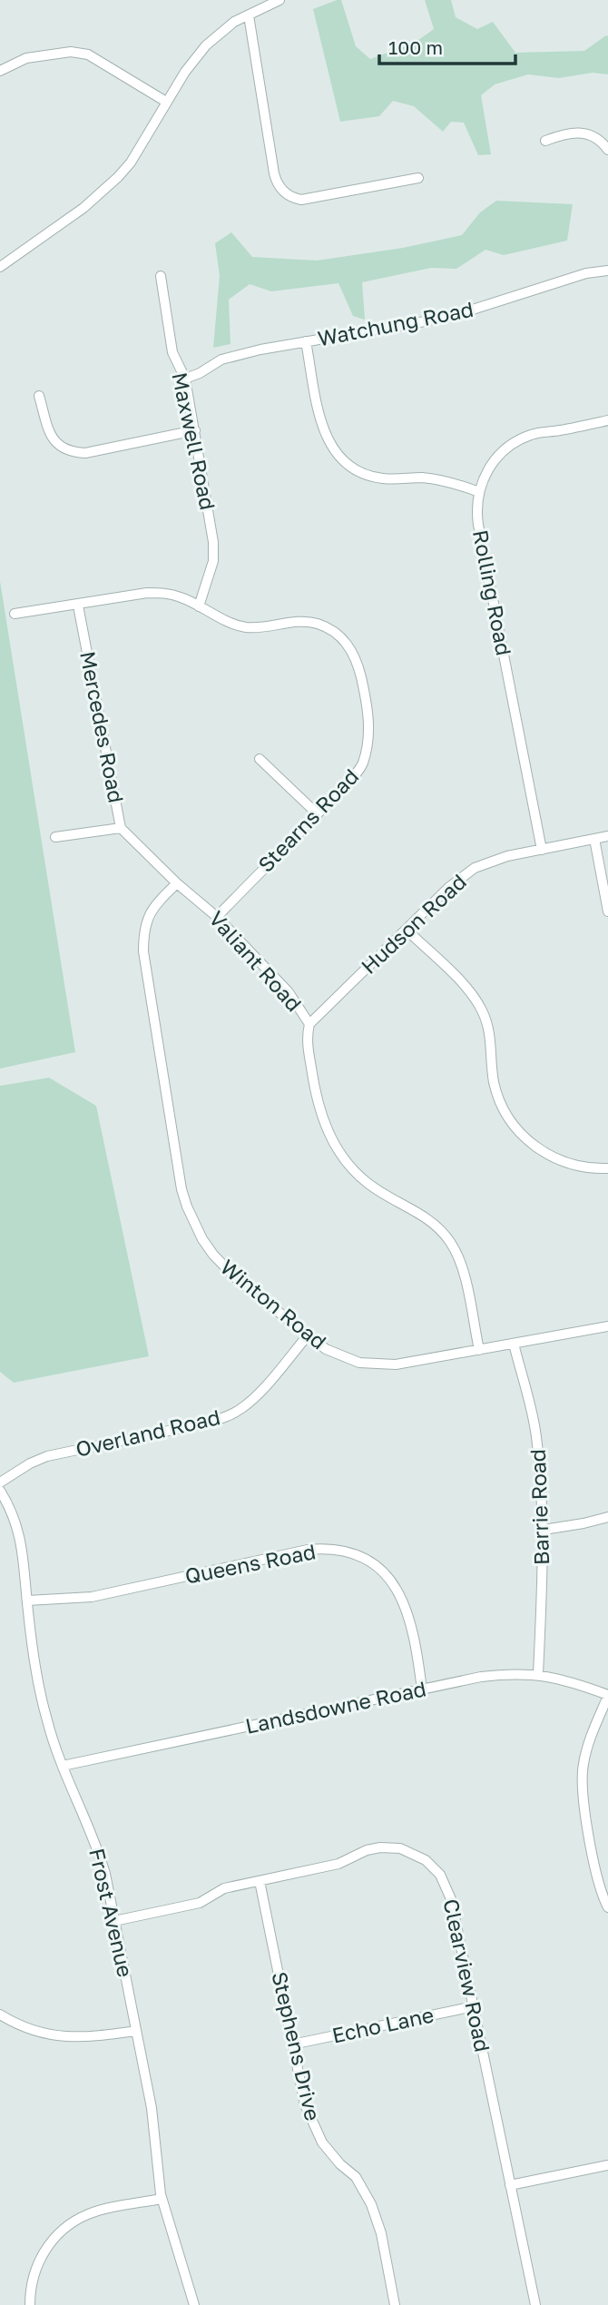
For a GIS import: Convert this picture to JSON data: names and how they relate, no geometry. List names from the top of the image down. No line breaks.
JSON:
{"streets":{"street":["Watchung Road","Maxwell Road","Rolling Road","Mercedes Road","Stearns Road","Hudson Road","Valiant Road","Winton Road","Overland Road","Barrie Road","Queens Road","Landsdowne Road","Frost Avenue","Clearview Road","Echo Lane","Stephens Drive"]},"crossings":[["Watchung Road","Maxwell Road"],["Maxwell Road","Stearns Road"],["Rolling Road","Hudson Road"],["Mercedes Road","Stearns Road"],["Mercedes Road","Valiant Road"],["Stearns Road","Valiant Road"],["Hudson Road","Valiant Road"],["Valiant Road","Winton Road"],["Winton Road","Overland Road"],["Winton Road","Barrie Road"],["Barrie Road","Landsdowne Road"],["Queens Road","Landsdowne Road"],["Queens Road","Frost Avenue"],["Landsdowne Road","Frost Avenue"],["Frost Avenue","Clearview Road"],["Clearview Road","Echo Lane"],["Clearview Road","Stephens Drive"],["Echo Lane","Stephens Drive"]],"scale_bar":"100 m"}
